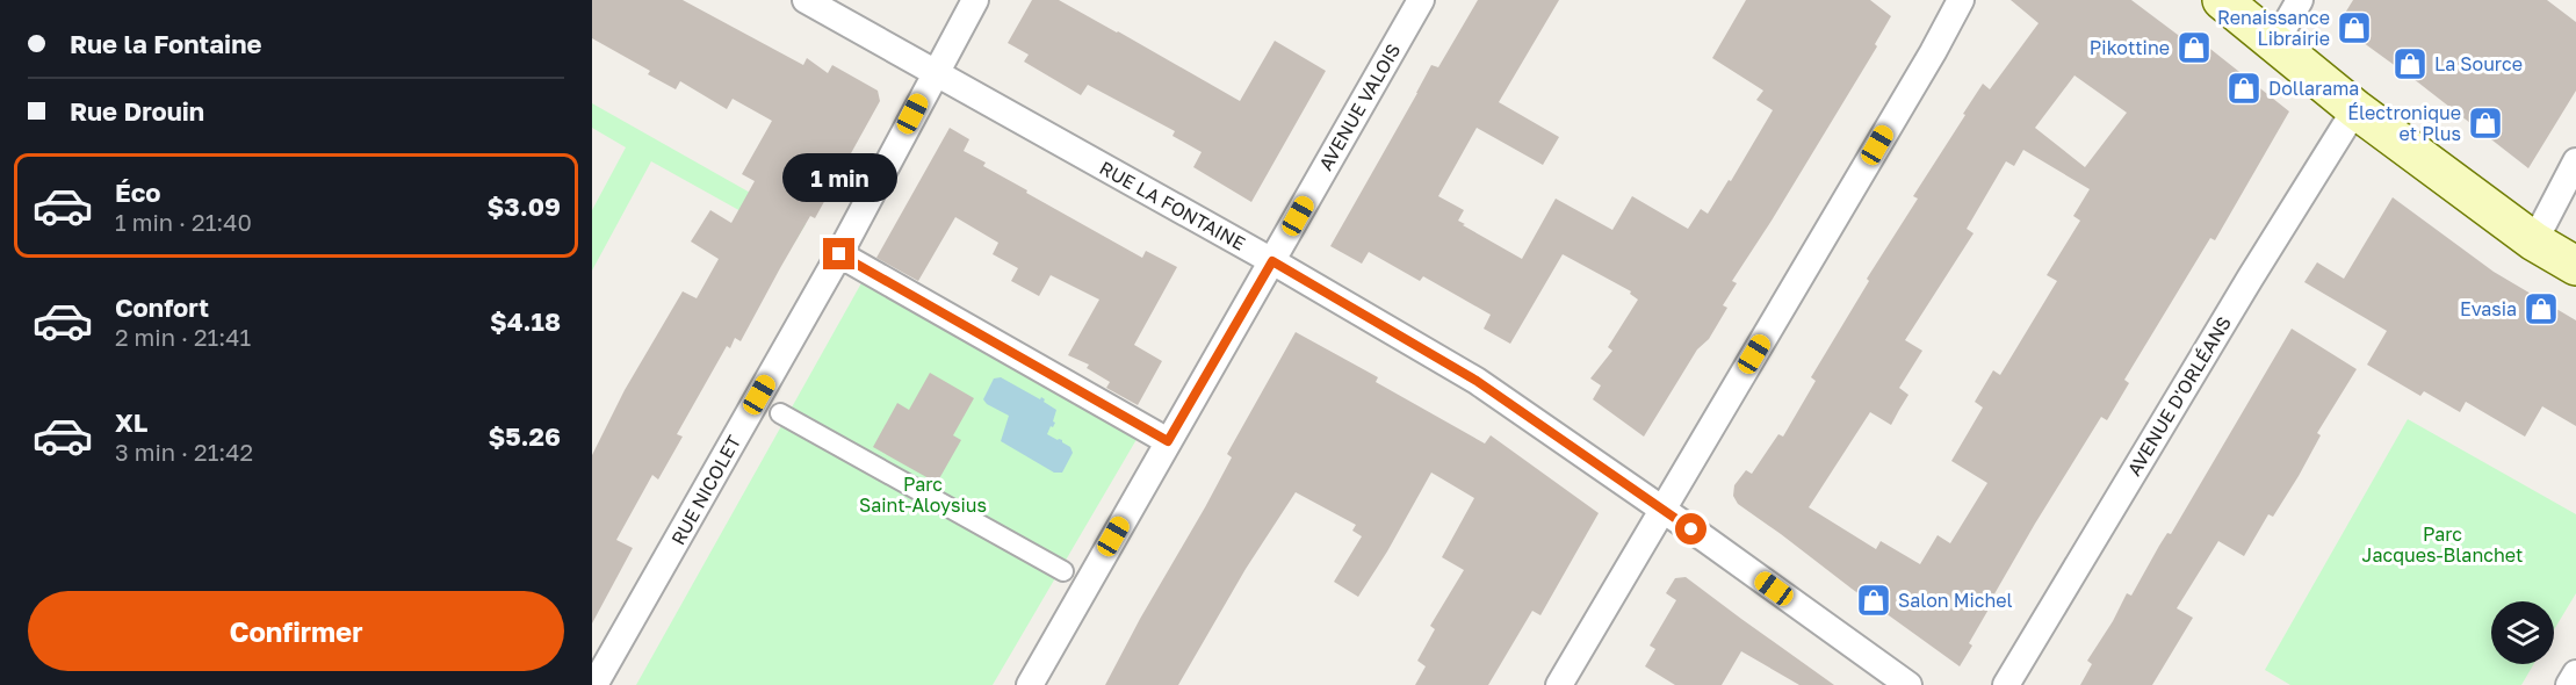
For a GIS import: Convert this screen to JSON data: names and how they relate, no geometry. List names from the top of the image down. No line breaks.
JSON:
{"streets":{"street":["AVENUE VALOIS","RUE LA FONTAINE","AVENUE D'ORLÉANS","RUE NICOLET"]},"crossings":[["AVENUE VALOIS","RUE LA FONTAINE"],["RUE LA FONTAINE","RUE NICOLET"]],"parks":["Parc Saint-Aloysius","Parc Jacques-Blanchet"],"places":{"shop":["Renaissance Librairie","Pikottine","La Source","Dollarama","Électronique et Plus","Evasia","Salon Michel"]},"page":{"banner":["Rue la Fontaine","Rue Drouin"],"list":[{"name":"Éco","note":"1 min · 21:40","value":"$3.09"},{"name":"Confort","note":"2 min · 21:41","value":"$4.18"},{"name":"XL","note":"3 min · 21:42","value":"$5.26"}],"bubble":"1 min","buttons":"Confirmer"}}
